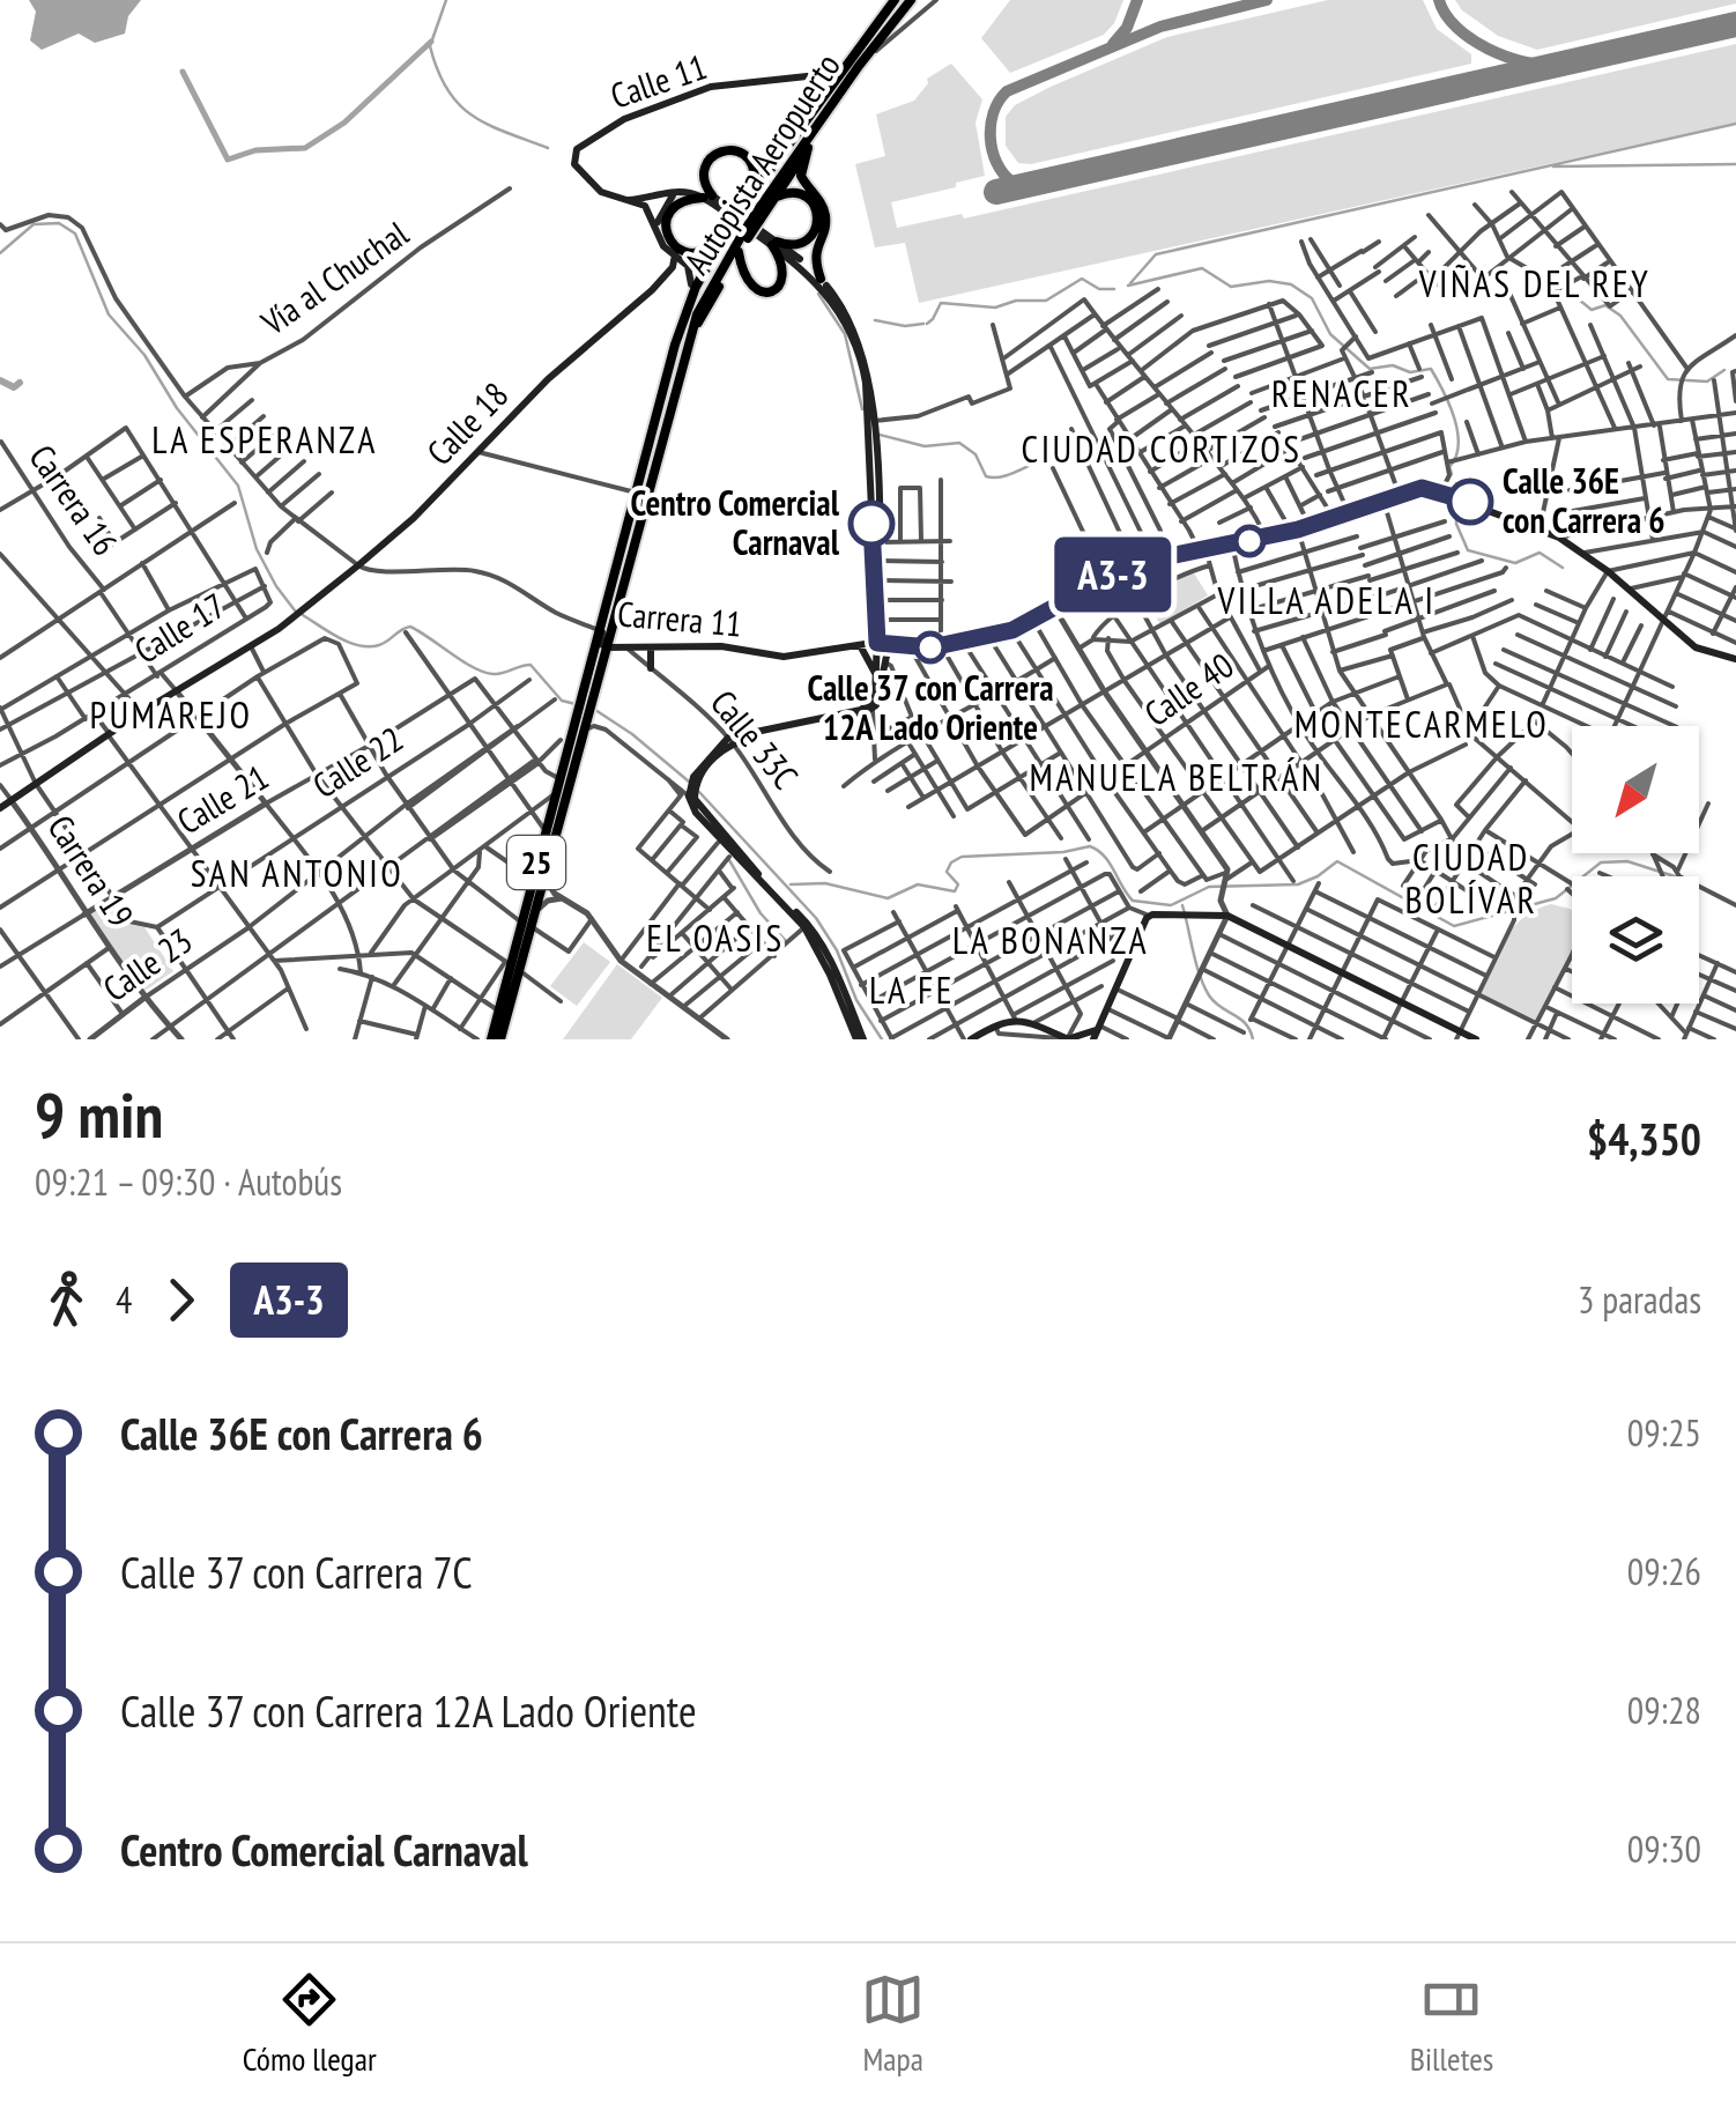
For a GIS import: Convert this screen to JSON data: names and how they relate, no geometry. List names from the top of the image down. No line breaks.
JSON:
{"streets":{"highway":["Autopista Aeropuerto","25"],"main road":["Calle 11","Calle 18","Carrera 11"],"street":["Vía al Chuchal","Carrera 16","Calle 17","Calle 40","Calle 33C","Calle 22","Calle 21","Carrera 19","Calle 23"]},"crossings":[["Calle 11","Autopista Aeropuerto"],["Autopista Aeropuerto","Carrera 11"],["Calle 18","Carrera 16"],["Calle 18","Carrera 11"],["Calle 18","Carrera 19"],["Carrera 16","Calle 17"],["Carrera 16","Calle 22"],["Carrera 16","Calle 21"],["Carrera 16","Calle 23"],["Carrera 11","Calle 33C"],["Calle 22","Calle 21"],["Calle 21","Carrera 19"],["Carrera 19","Calle 23"]],"districts":["VIÑAS DEL REY","RENACER","LA ESPERANZA","CIUDAD CORTIZOS","VILLA ADELA I","PUMAREJO","MONTECARMELO","MANUELA BELTRÁN","CIUDAD BOLÍVAR","SAN ANTONIO","EL OASIS","LA BONANZA","LA FE"],"places":["Calle 36E con Carrera 6","Centro Comercial Carnaval","Calle 37 con Carrera 12A Lado Oriente"],"lines":["bus line A3-3"],"north":"bottom left","page":{"on_map":"A3-3","heading":["9 min","09:21 – 09:30 · Autobús","$4,350"],"legs":["4","A3-3","3 paradas"],"list":[{"name":"Calle 36E con Carrera 6","value":"09:25"},{"name":"Calle 37 con Carrera 7C","value":"09:26"},{"name":"Calle 37 con Carrera 12A Lado Oriente","value":"09:28"},{"name":"Centro Comercial Carnaval","value":"09:30"}],"tabs":["Cómo llegar","Mapa","Billetes"]}}
